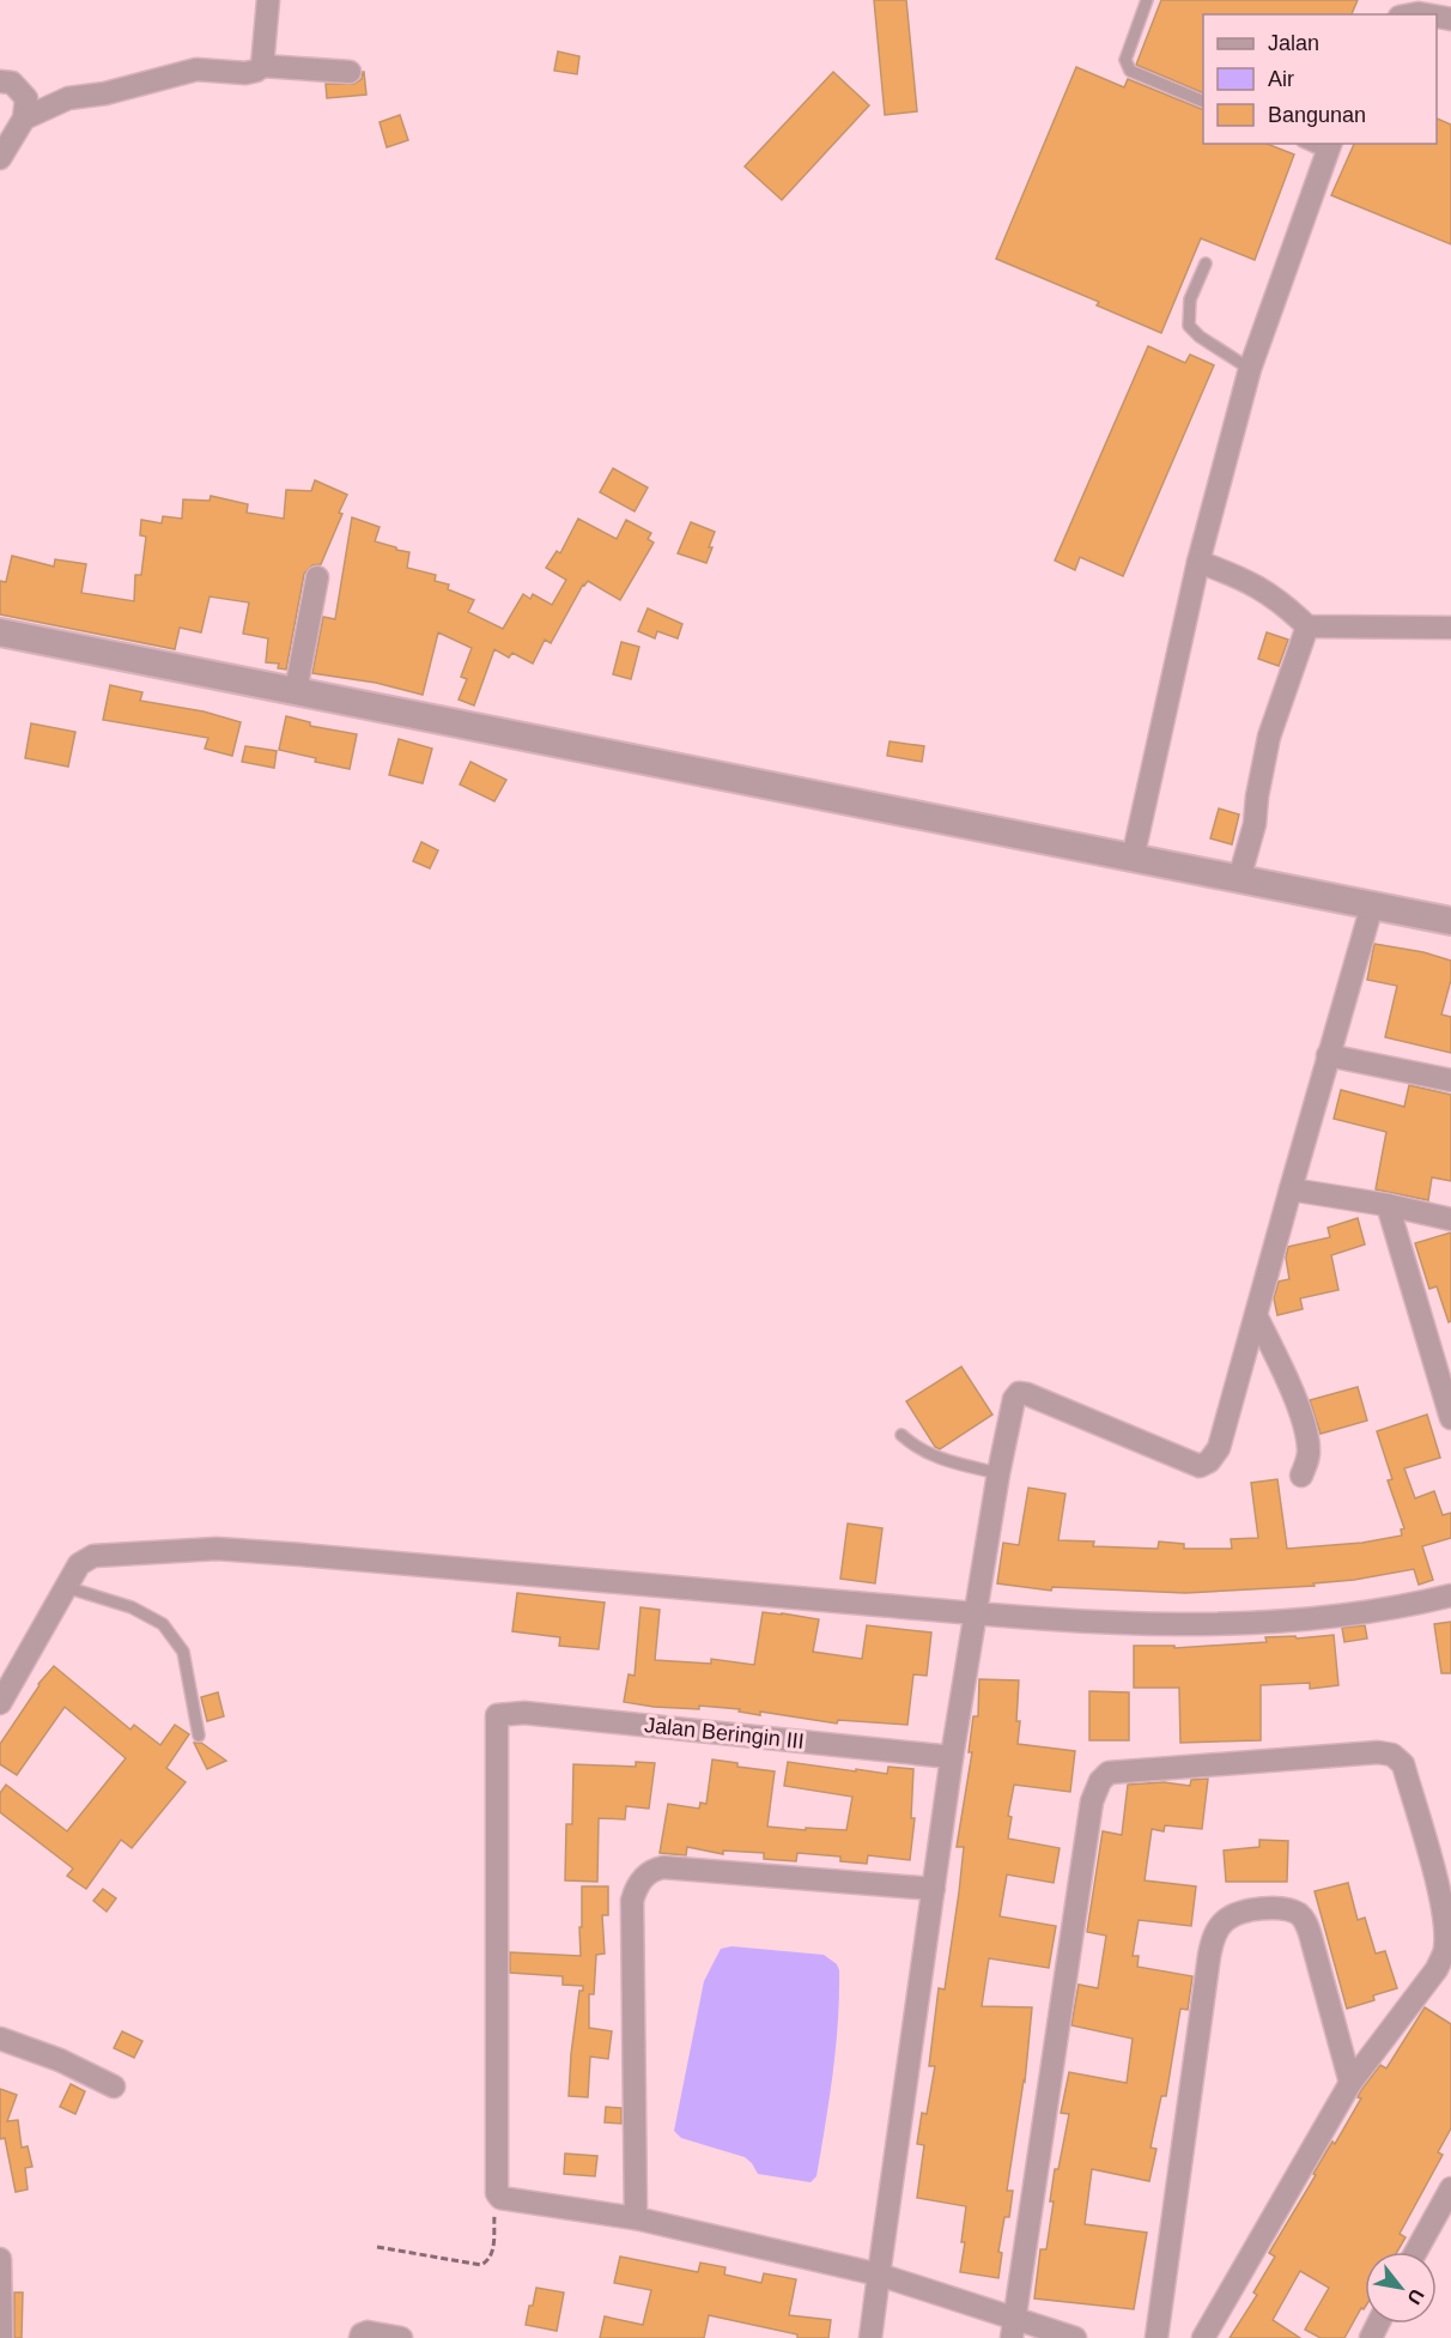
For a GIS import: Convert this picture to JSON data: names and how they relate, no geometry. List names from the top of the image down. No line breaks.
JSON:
{"streets":{"street":["Jalan Beringin III"]},"legend":["Jalan","Air","Bangunan"],"north":"bottom right"}
